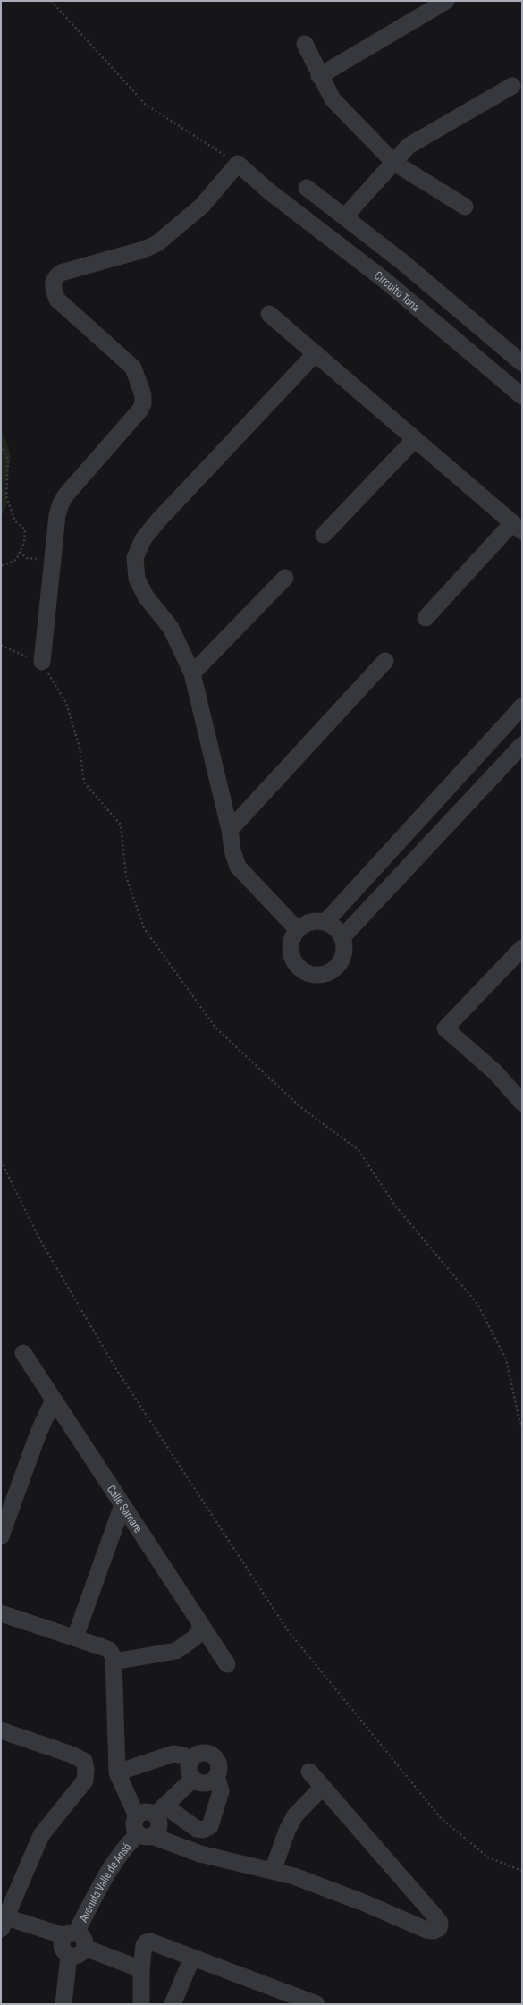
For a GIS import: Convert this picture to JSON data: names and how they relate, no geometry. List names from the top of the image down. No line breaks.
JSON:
{"streets":{"street":["Circuito Tuna","Calle Samare","Avenida Valle de Ansó"]}}
